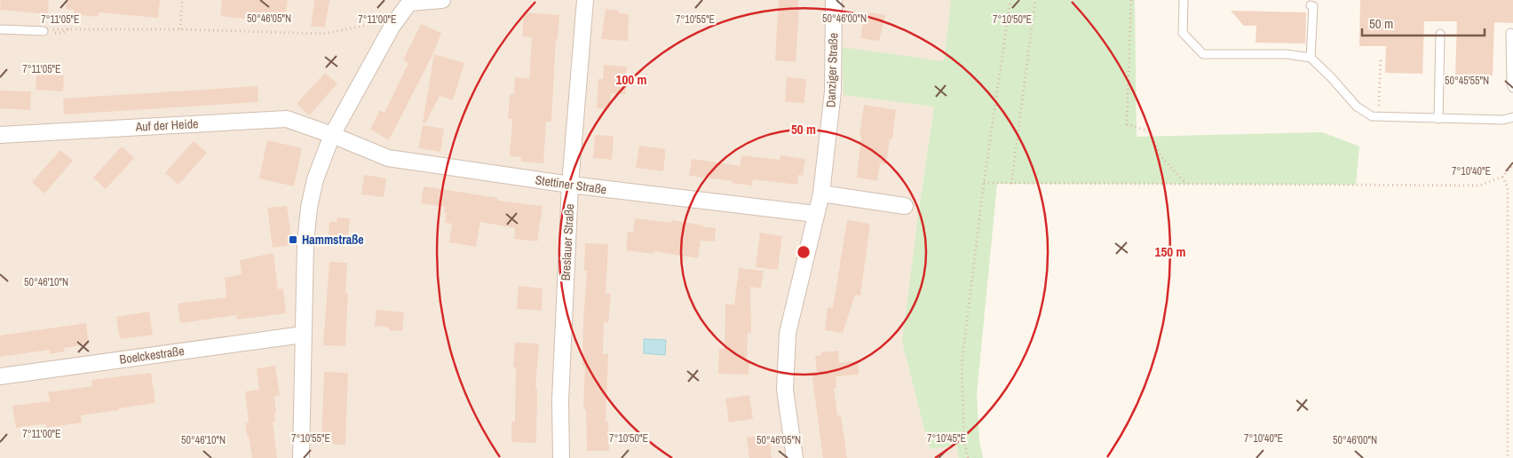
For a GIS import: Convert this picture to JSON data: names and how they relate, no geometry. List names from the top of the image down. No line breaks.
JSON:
{"streets":{"street":["Danziger Straße","Auf der Heide","Stettiner Straße","Breslauer Straße","Boelckestraße"]},"crossings":[["Danziger Straße","Stettiner Straße"],["Auf der Heide","Stettiner Straße"],["Stettiner Straße","Breslauer Straße"]],"places":{"transit":["Hammstraße"]},"scale_bar":"50 m","coordinates":["50°46'00\"N","50°46'05\"N","7°11'05\"E","7°11'00\"E","7°10'55\"E","7°10'50\"E","50°45'55\"N","7°10'40\"E","50°46'10\"N","7°10'45\"E"],"rings":["100 m","50 m","150 m"]}
